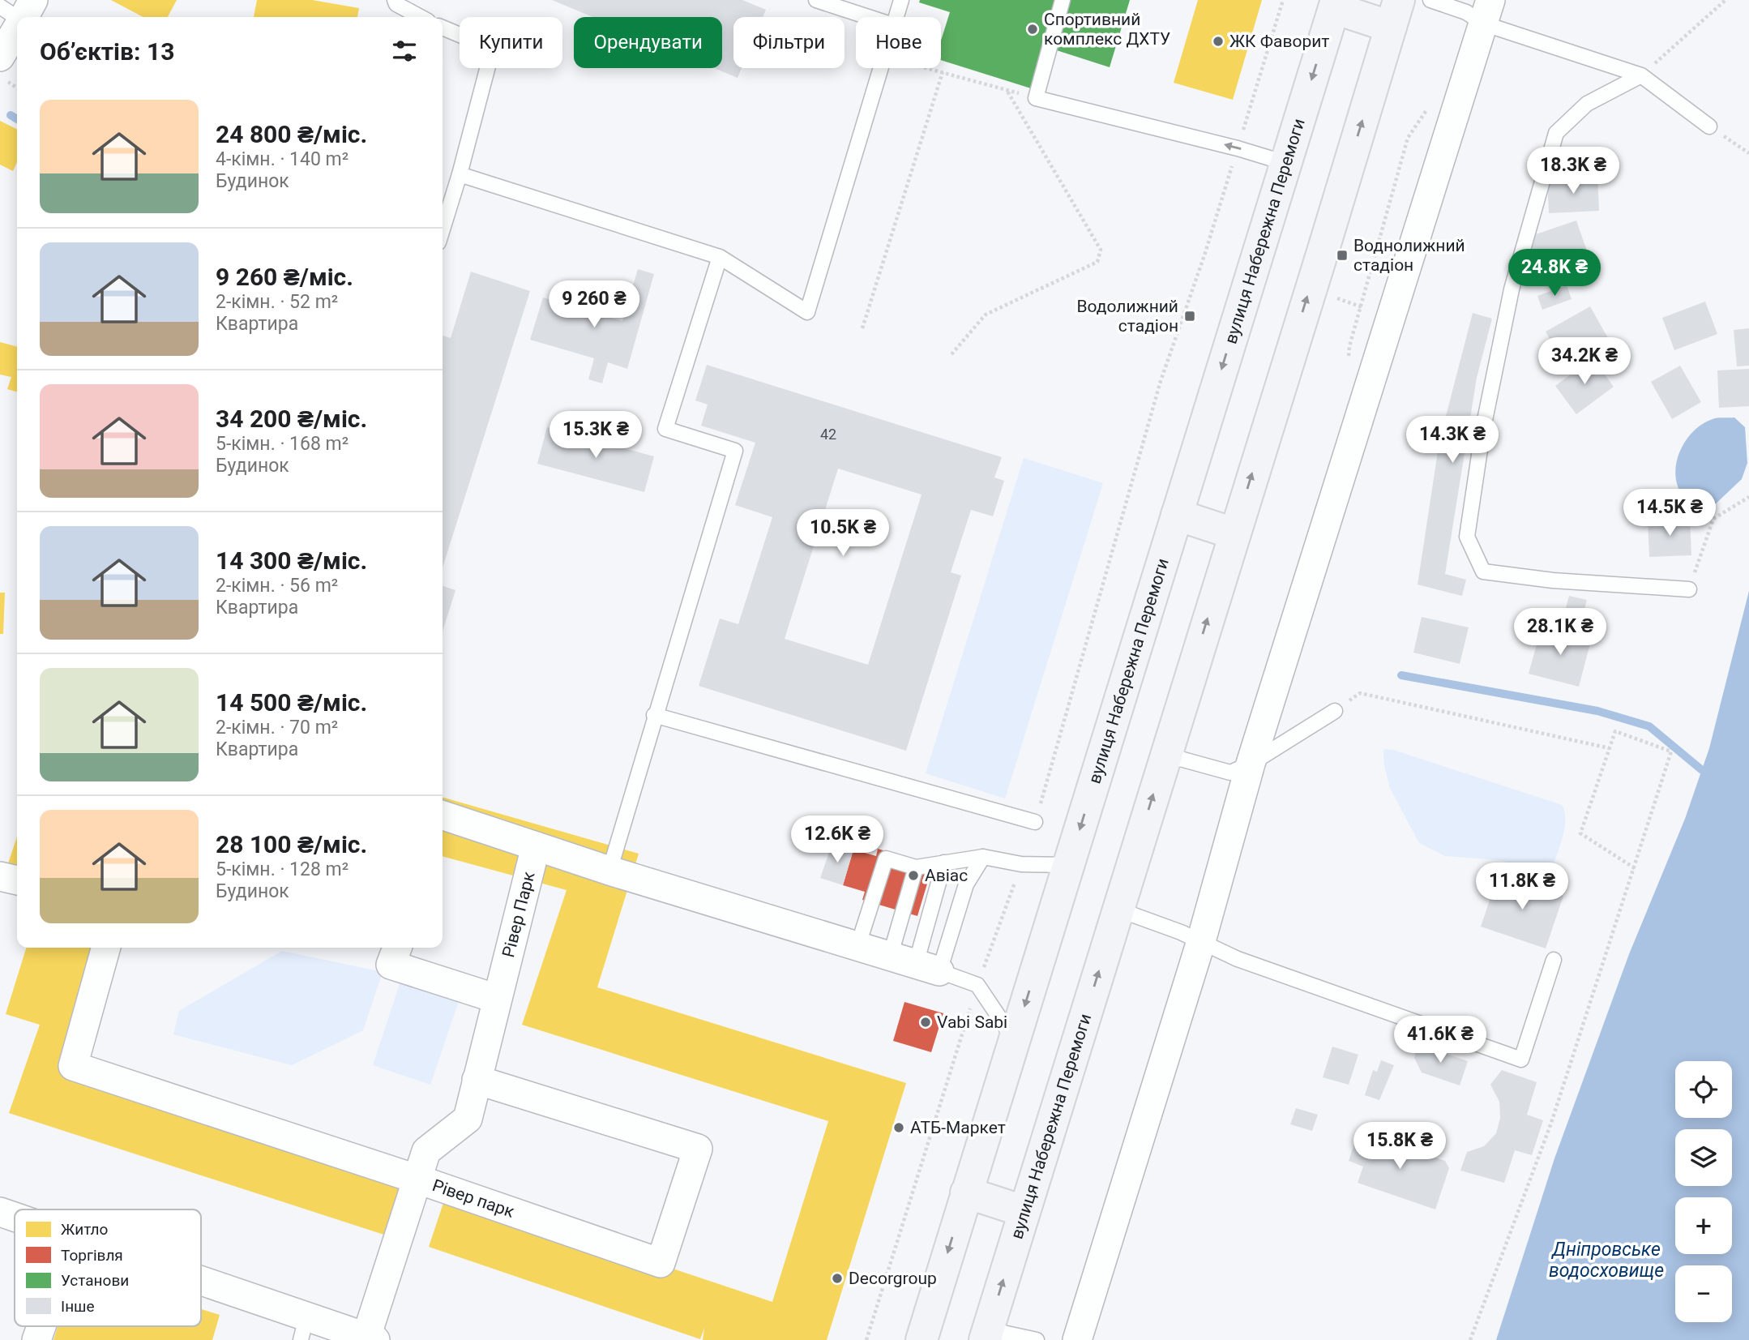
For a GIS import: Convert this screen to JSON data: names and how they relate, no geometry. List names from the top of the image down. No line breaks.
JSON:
{"streets":{"main road":["вулиця Набережна Перемоги"],"street":["Рівер Парк","Рівер парк"]},"crossings":[["Рівер Парк","Рівер парк"]],"water":["Дніпровське водосховище"],"places":{"other":["Спортивний комплекс ДХТУ","ЖК Фаворит","Авіас","Vabi Sabi","АТБ-Маркет","Decorgroup"],"transit":["Воднолижний стадіон","Водолижний стадіон"]},"house_numbers":["42"],"legend":["Житло","Торгівля","Установи","Інше"],"page":{"chip":["Купити","Орендувати","Фільтри","Нове"],"heading":"Об’єктів: 13","list":[{"name":"24 800 ₴/міс.","note":"4-кімн. · 140 m² · Будинок"},{"name":"9 260 ₴/міс.","note":"2-кімн. · 52 m² · Квартира"},{"name":"34 200 ₴/міс.","note":"5-кімн. · 168 m² · Будинок"},{"name":"14 300 ₴/міс.","note":"2-кімн. · 56 m² · Квартира"},{"name":"14 500 ₴/міс.","note":"2-кімн. · 70 m² · Квартира"},{"name":"28 100 ₴/міс.","note":"5-кімн. · 128 m² · Будинок"}],"price":["18.3K ₴","24.8K ₴","9 260 ₴","34.2K ₴","15.3K ₴","14.3K ₴","14.5K ₴","10.5K ₴","28.1K ₴","12.6K ₴","11.8K ₴","41.6K ₴","15.8K ₴"],"map_buttons":["+","−"]}}
